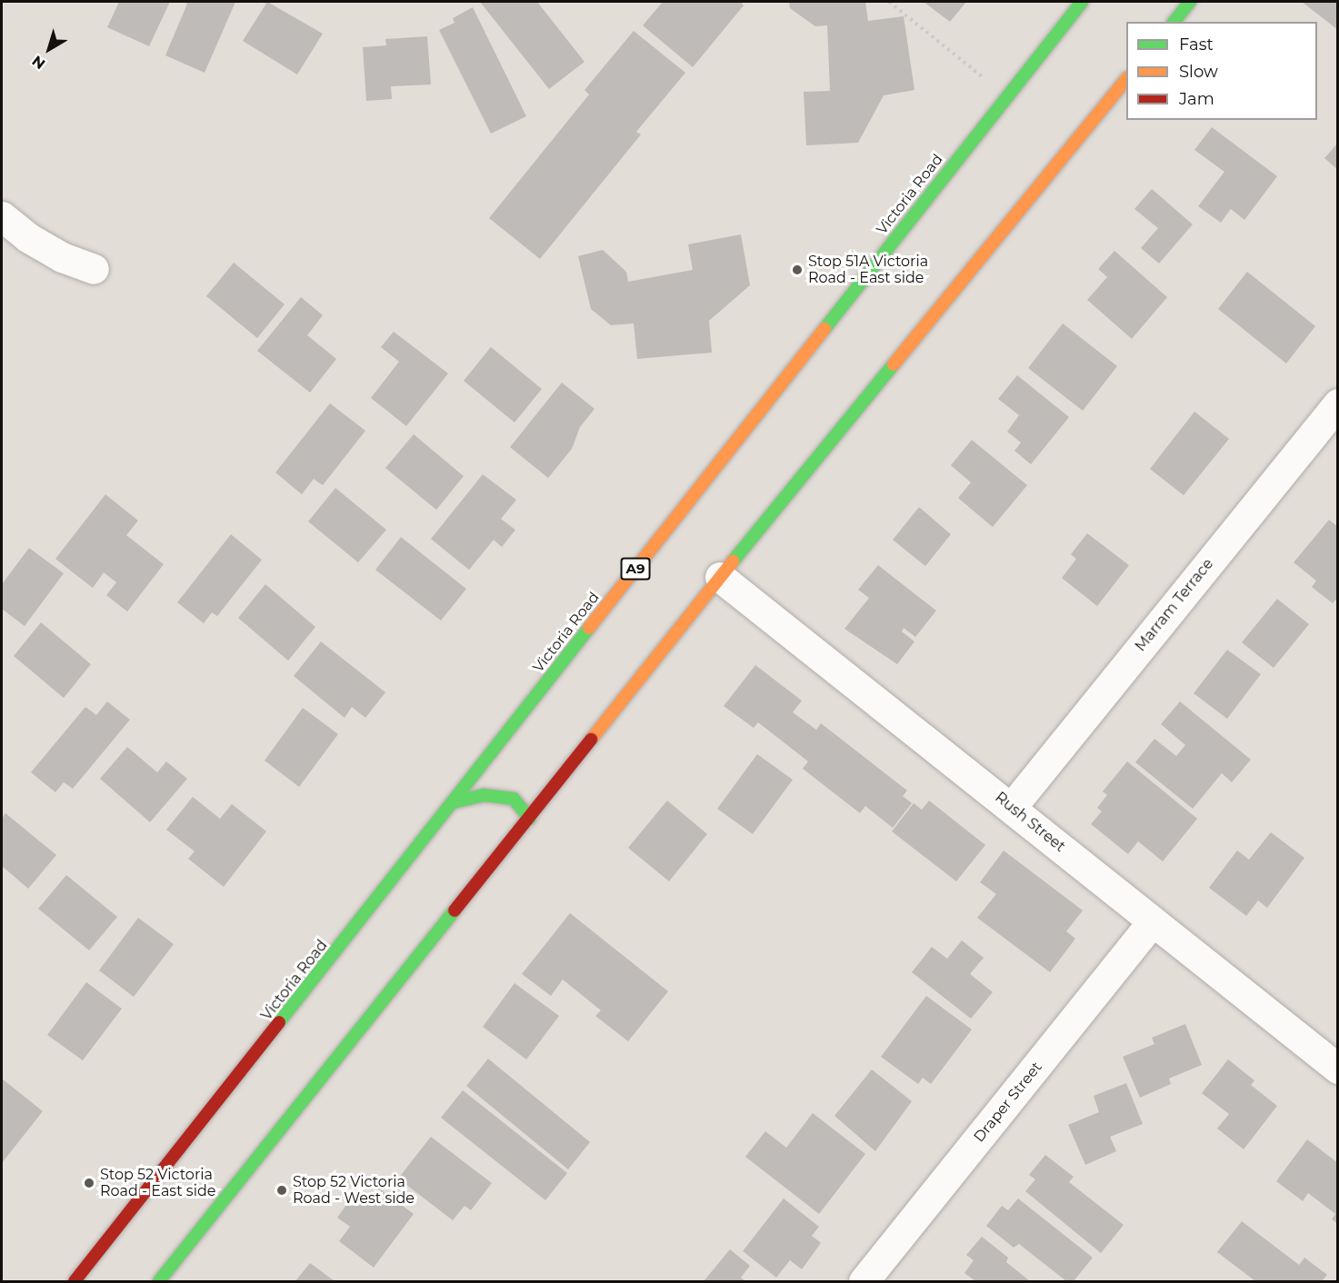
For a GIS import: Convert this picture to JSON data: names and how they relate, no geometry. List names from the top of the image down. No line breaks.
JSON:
{"streets":{"highway":["Victoria Road","A9"],"street":["Marram Terrace","Rush Street","Draper Street"]},"crossings":[["Marram Terrace","Rush Street"],["Rush Street","Draper Street"]],"places":["Stop 51A Victoria Road - East side","Stop 52 Victoria Road - East side","Stop 52 Victoria Road - West side"],"legend":["Fast","Slow","Jam"],"north":"bottom left"}
